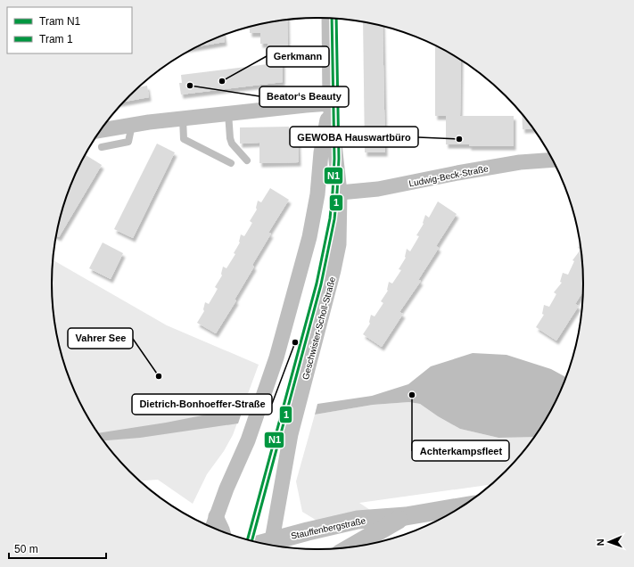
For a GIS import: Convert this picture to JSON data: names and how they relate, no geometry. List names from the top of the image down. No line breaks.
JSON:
{"streets":{"street":["Ludwig-Beck-Straße","Geschwister-Scholl-Straße","Stauffenbergstraße"]},"crossings":[["Ludwig-Beck-Straße","Geschwister-Scholl-Straße"]],"places":["Gerkmann","Beator‘s Beauty","GEWOBA Hauswartbüro","Dietrich-Bonhoeffer-Straße","Vahrer See","Achterkampsfleet"],"lines":["tram line N1","tram line 1"],"legend":["Tram N1","Tram 1"],"scale_bar":"50 m","north":"left"}
